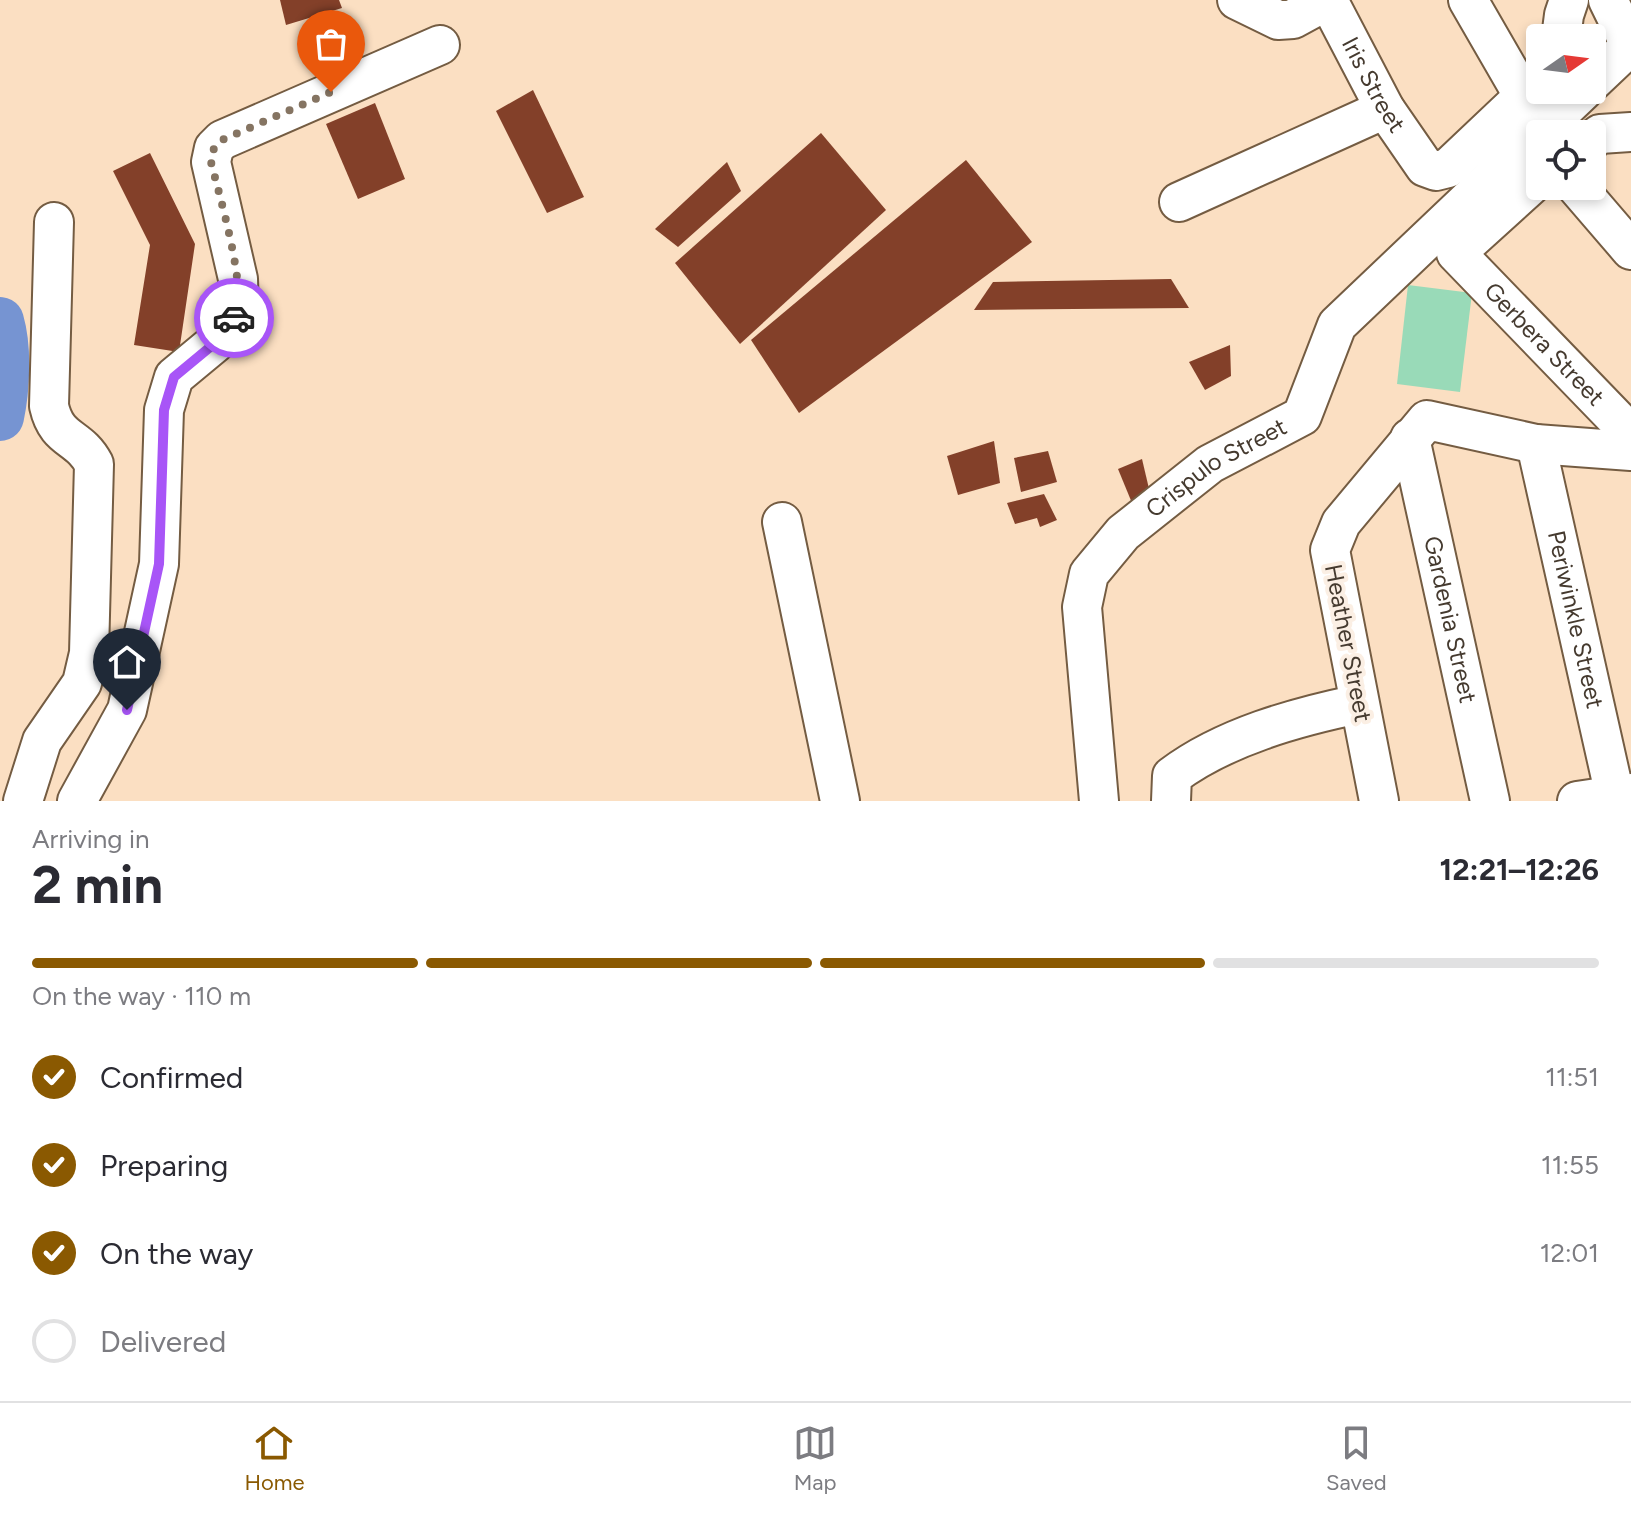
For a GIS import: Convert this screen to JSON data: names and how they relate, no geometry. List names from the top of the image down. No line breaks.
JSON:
{"streets":{"street":["Iris Street","Gerbera Street","Crispulo Street","Gardenia Street","Periwinkle Street","Heather Street"]},"crossings":[["Gardenia Street","Heather Street"]],"north":"right","page":{"heading":["2 min","Arriving in","12:21–12:26"],"bar":"On the way · 110 m","list":[["Confirmed","11:51"],["Preparing","11:55"],["On the way","12:01"],"Delivered"],"tabs":["Home","Map","Saved"]}}
